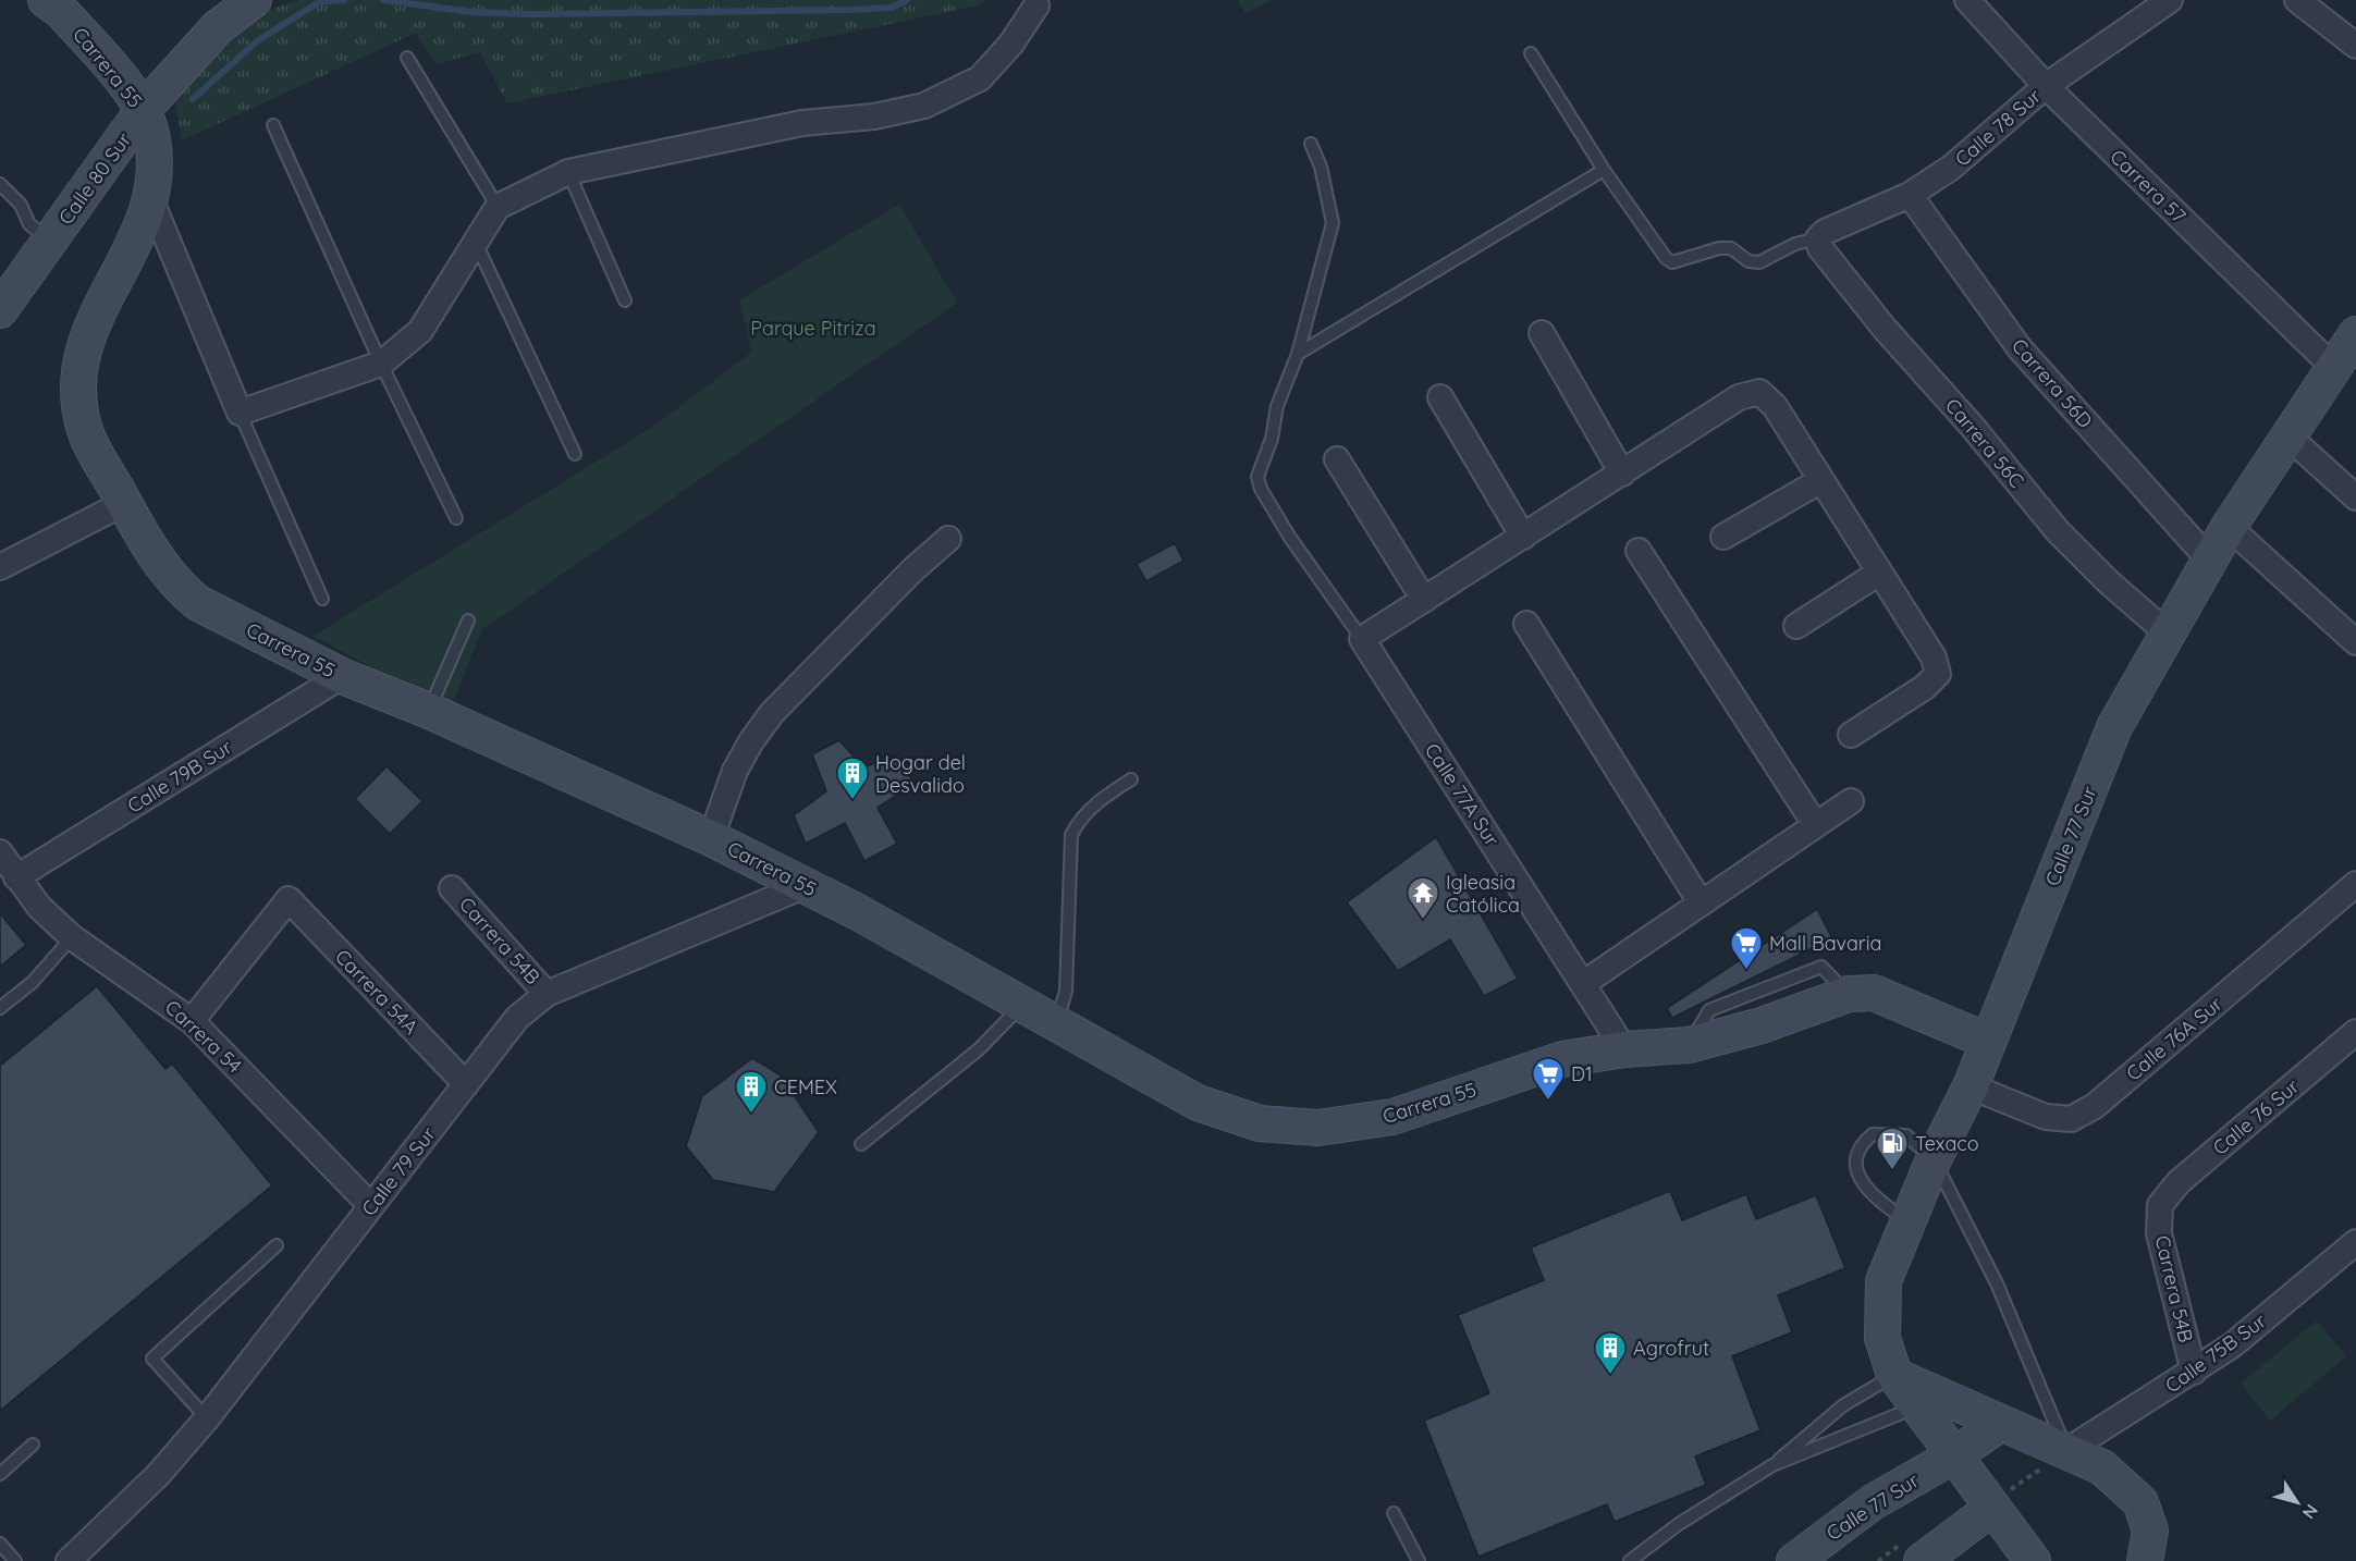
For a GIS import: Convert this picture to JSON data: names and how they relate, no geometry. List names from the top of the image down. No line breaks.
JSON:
{"streets":{"street":["Carrera 55","Calle 78 Sur","Calle 80 Sur","Carrera 57","Carrera 56D","Carrera 56C","Calle 79B Sur","Calle 77A Sur","Calle 77 Sur","Carrera 54B","Carrera 54A","Carrera 54","Calle 76A Sur","Calle 76 Sur","Calle 79 Sur","Calle 75B Sur"]},"crossings":[["Carrera 55","Calle 80 Sur"],["Carrera 55","Calle 79B Sur"],["Carrera 55","Calle 77A Sur"],["Carrera 55","Calle 77 Sur"],["Carrera 55","Calle 79 Sur"],["Calle 78 Sur","Carrera 57"],["Calle 78 Sur","Carrera 56D"],["Calle 78 Sur","Carrera 56C"],["Carrera 57","Calle 77 Sur"],["Carrera 56D","Calle 77 Sur"],["Carrera 56C","Calle 77 Sur"],["Calle 79B Sur","Carrera 54"],["Calle 77 Sur","Calle 76A Sur"],["Carrera 54B","Calle 76 Sur"],["Carrera 54B","Calle 79 Sur"],["Carrera 54B","Calle 75B Sur"],["Carrera 54A","Carrera 54"],["Carrera 54A","Calle 79 Sur"],["Carrera 54","Calle 79 Sur"]],"parks":["Parque Pitriza"],"places":{"building":["Hogar del Desvalido","CEMEX","Agrofrut"],"temple":["Igleasia Católica"],"supermarket":["Mall Bavaria","D1"],"fuel station":["Texaco"]},"north":"bottom right"}
